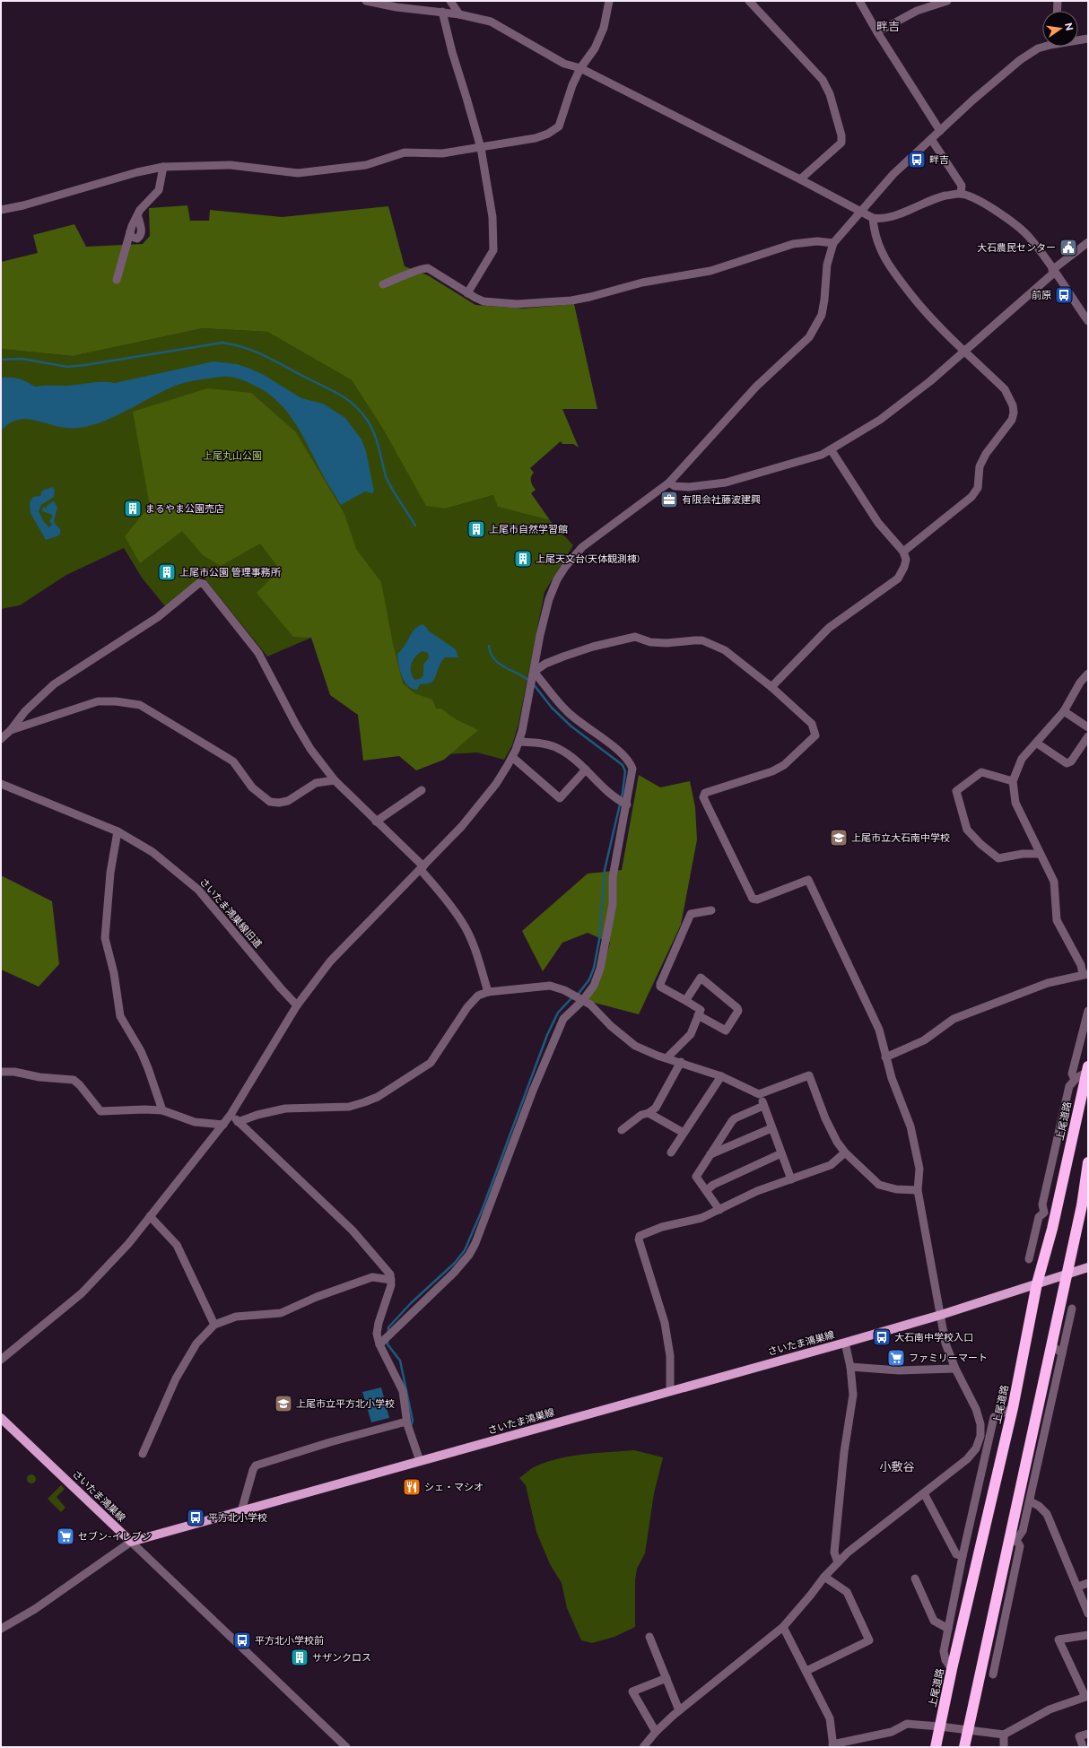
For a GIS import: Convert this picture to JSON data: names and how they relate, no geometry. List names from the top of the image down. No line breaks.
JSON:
{"streets":{"highway":["上尾道路"],"main road":["さいたま鴻巣線"],"street":["さいたま鴻巣線旧道"]},"crossings":[["上尾道路","さいたま鴻巣線"]],"districts":["畔吉","小敷谷"],"parks":["上尾丸山公園"],"places":{"bus stop":["畔吉","前原","大石南中学校入口","平方北小学校","平方北小学校前"],"public building":["大石農民センター"],"office":["有限会社藤波建興"],"building":["まるやま公園売店","上尾市自然学習館","上尾天文台(天体観測棟)","上尾市公園 管理事務所","サザンクロス"],"school or university":["上尾市立大石南中学校","上尾市立平方北小学校"],"supermarket":["ファミリーマート","セブン-イレブン"],"restaurant":["シェ・マシオ"]},"north":"right"}
